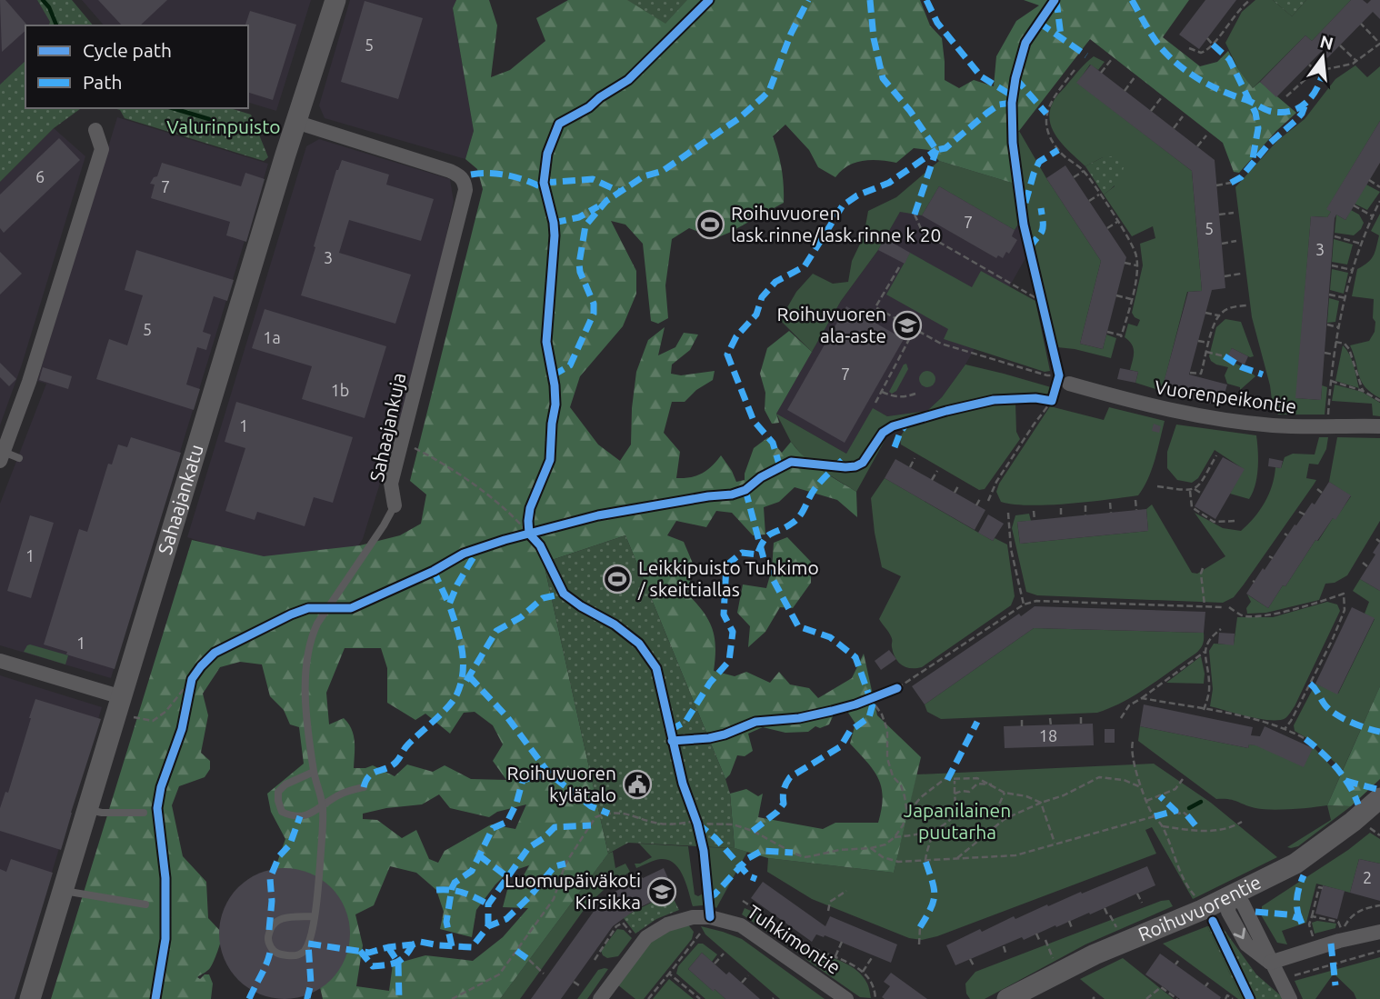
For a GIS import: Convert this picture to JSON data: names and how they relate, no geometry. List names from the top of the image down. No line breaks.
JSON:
{"streets":{"main road":["Sahaajankatu","Roihuvuorentie"],"street":["Vuorenpeikontie","Sahaajankuja","Tuhkimontie"]},"crossings":[["Sahaajankuja","Sahaajankatu"]],"parks":["Valurinpuisto","Japanilainen puutarha"],"places":{"sports":["Roihuvuoren lask.rinne/lask.rinne k 20","Leikkipuisto Tuhkimo / skeittiallas"],"school or university":["Roihuvuoren ala-aste","Luomupäiväkoti Kirsikka"],"public building":["Roihuvuoren kylätalo"]},"house_numbers":["5","6","7","7","5","3","3","5","1a","7","1b","1","1","1","18","2"],"legend":["Cycle path","Path"],"north":"top"}
